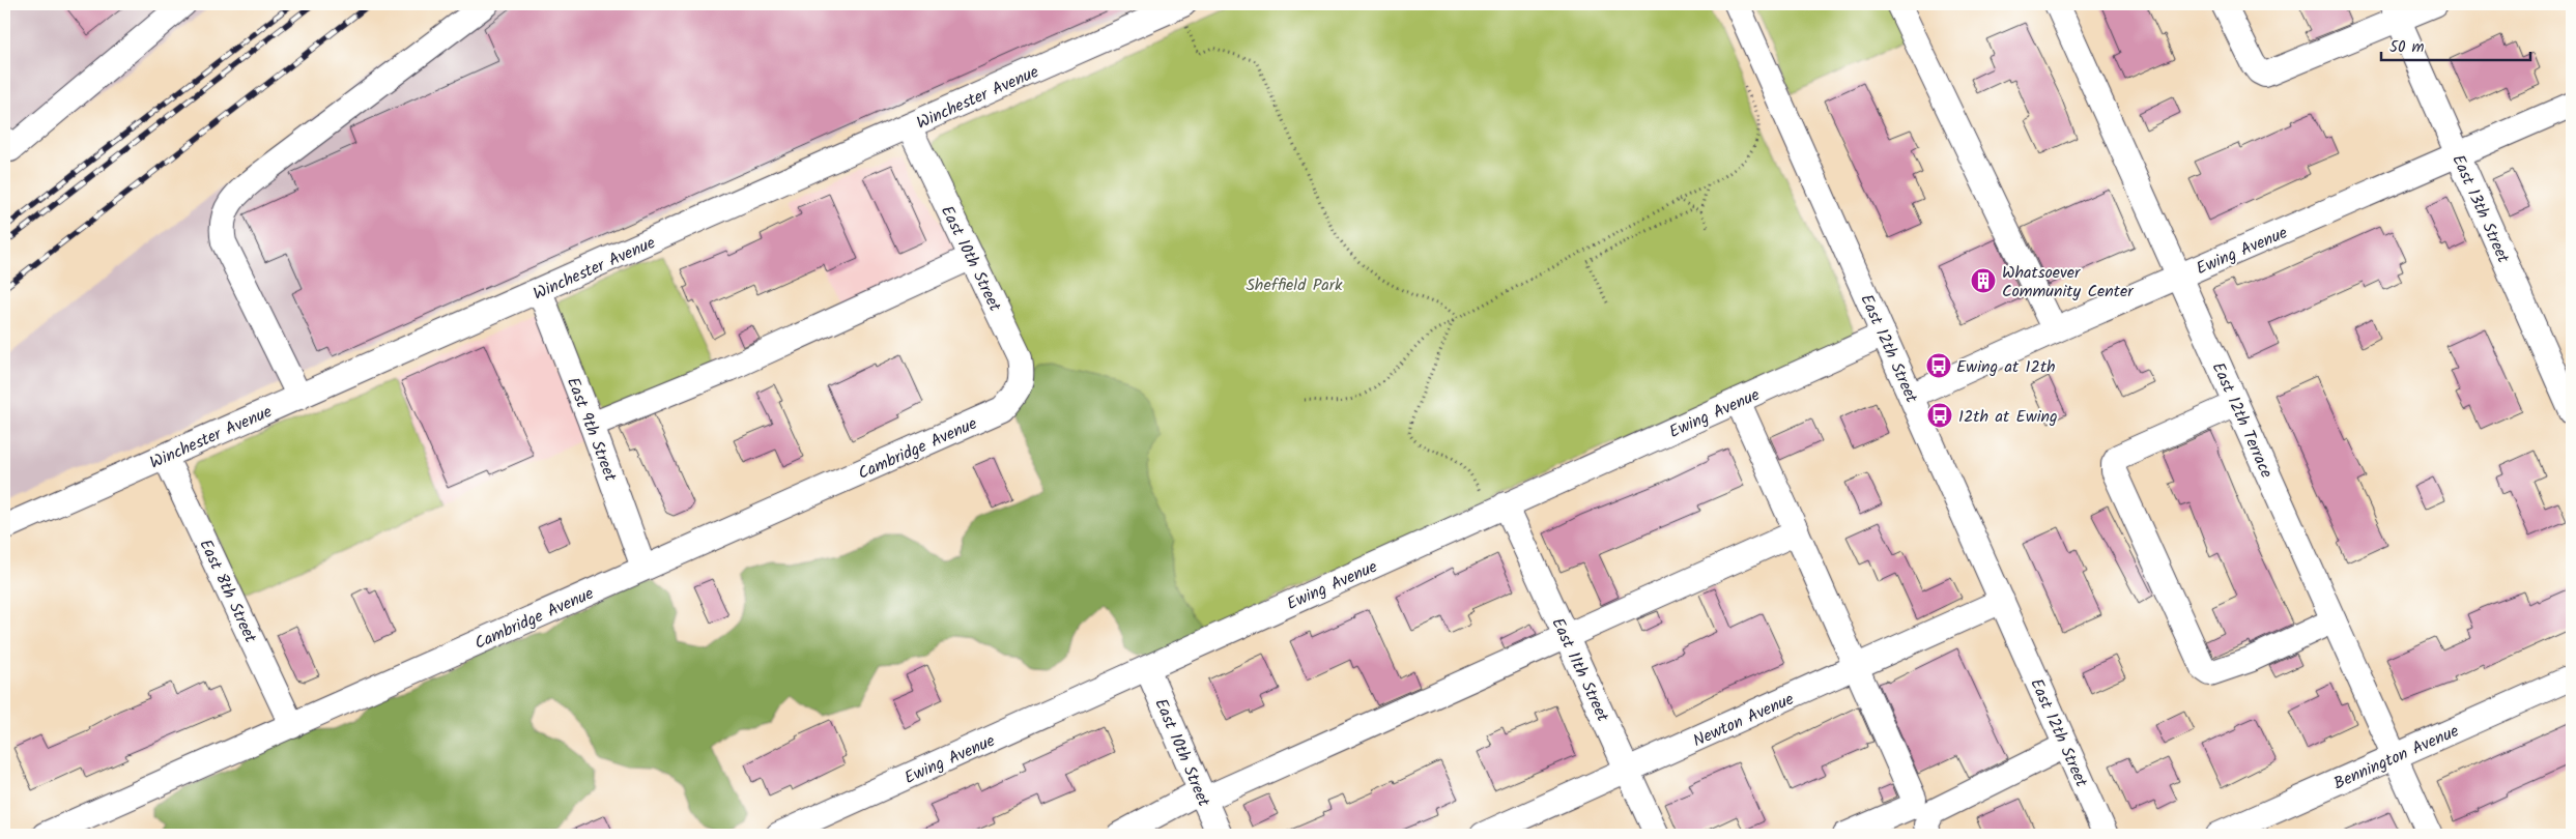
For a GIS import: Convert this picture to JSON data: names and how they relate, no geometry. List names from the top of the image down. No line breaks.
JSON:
{"streets":{"street":["Winchester Avenue","East 13th Street","Ewing Avenue","East 10th Street","East 12th Street","East 12th Terrace","East 9th Street","Cambridge Avenue","East 8th Street","East 11th Street","Newton Avenue","Bennington Avenue"]},"crossings":[["Winchester Avenue","East 10th Street"],["Winchester Avenue","East 9th Street"],["Winchester Avenue","East 8th Street"],["East 13th Street","Ewing Avenue"],["Ewing Avenue","East 10th Street"],["Ewing Avenue","East 12th Street"],["Ewing Avenue","East 12th Terrace"],["Ewing Avenue","East 11th Street"],["East 10th Street","Cambridge Avenue"],["East 12th Street","Newton Avenue"],["East 12th Terrace","Bennington Avenue"],["East 9th Street","Cambridge Avenue"],["Cambridge Avenue","East 8th Street"],["East 11th Street","Newton Avenue"]],"parks":["Sheffield Park"],"places":{"building":["Whatsoever Community Center"],"bus stop":["Ewing at 12th","12th at Ewing"]},"scale_bar":"50 m"}
